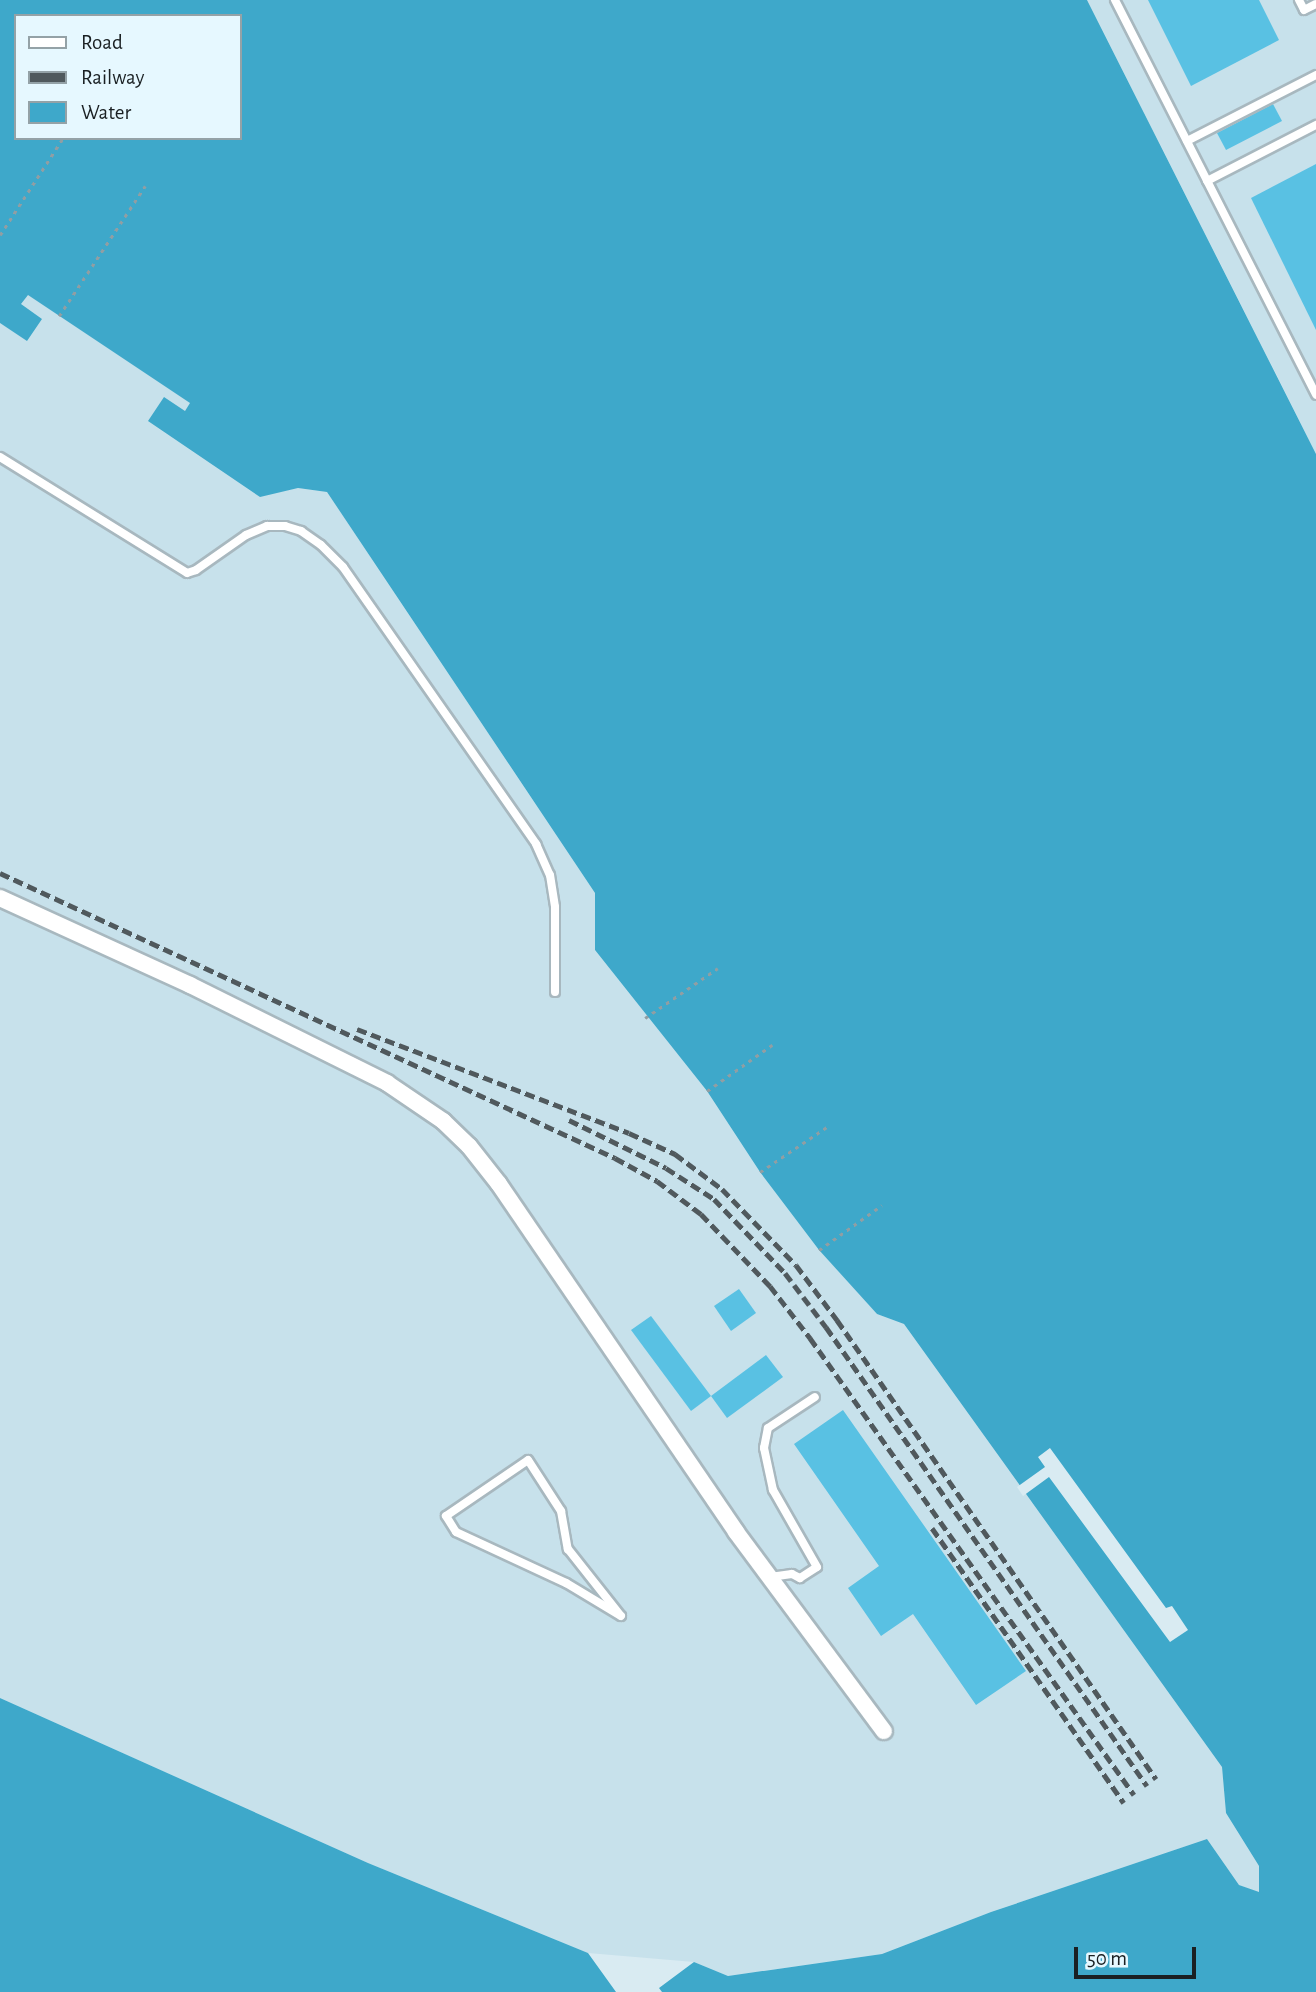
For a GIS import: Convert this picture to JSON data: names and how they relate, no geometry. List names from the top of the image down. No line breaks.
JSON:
{"legend":["Road","Railway","Water"],"scale_bar":"50 m"}
